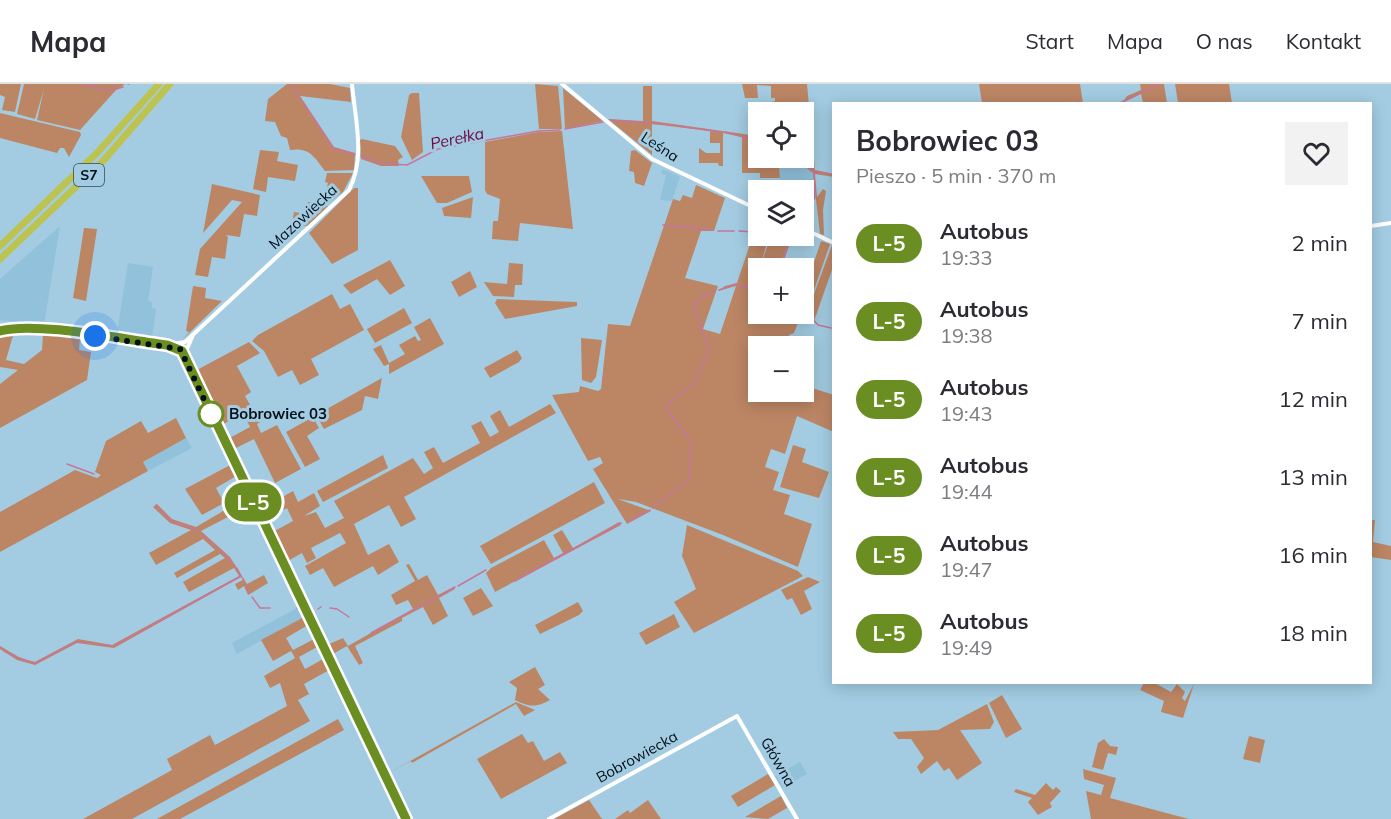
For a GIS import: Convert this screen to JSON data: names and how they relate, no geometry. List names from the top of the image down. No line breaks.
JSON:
{"streets":{"highway":["S7"],"street":["Leśna","Mazowiecka","Bobrowiecka","Główna"]},"crossings":[["Bobrowiecka","Główna"]],"water":["Perełka"],"places":["Bobrowiec 03"],"lines":["bus line L-5"],"page":{"header":"Mapa","nav":["Start","Mapa","O nas","Kontakt"],"on_map":"L-5","map_buttons":["+","−"],"heading":["Bobrowiec 03","Pieszo · 5 min · 370 m"],"list":[{"mark":"L-5","name":"Autobus","note":"19:33","value":"2 min"},{"mark":"L-5","name":"Autobus","note":"19:38","value":"7 min"},{"mark":"L-5","name":"Autobus","note":"19:43","value":"12 min"},{"mark":"L-5","name":"Autobus","note":"19:44","value":"13 min"},{"mark":"L-5","name":"Autobus","note":"19:47","value":"16 min"},{"mark":"L-5","name":"Autobus","note":"19:49","value":"18 min"}]}}
